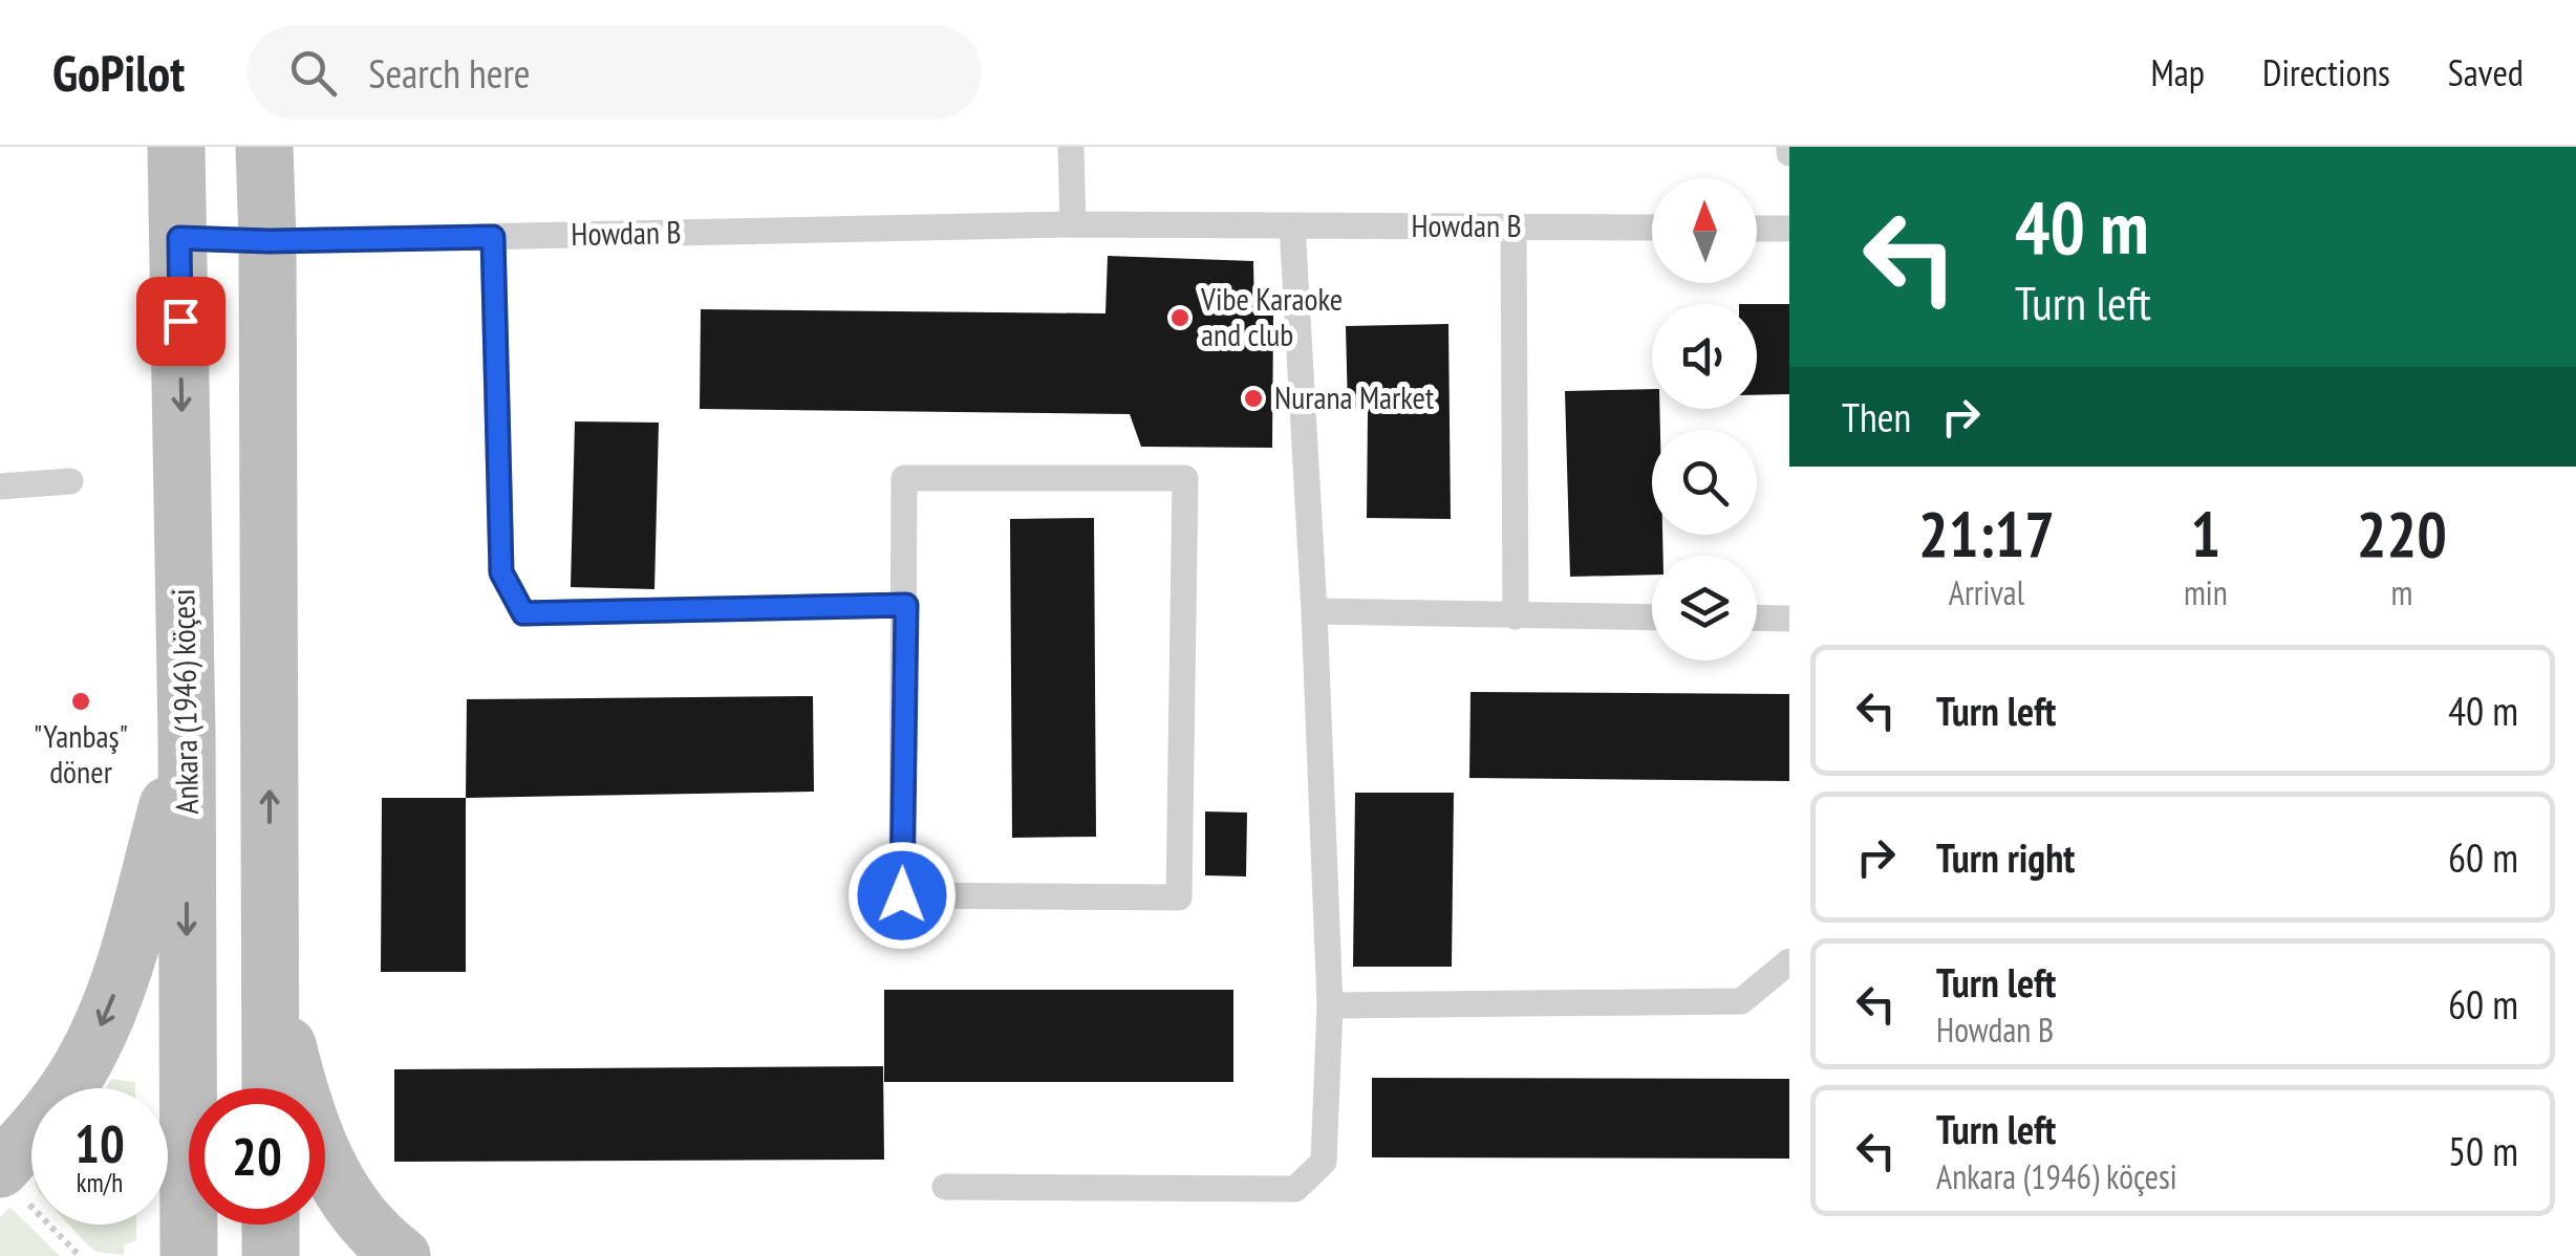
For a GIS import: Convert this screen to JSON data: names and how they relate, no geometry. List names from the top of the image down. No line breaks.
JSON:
{"streets":{"main road":["Ankara (1946) köçesi"],"lane":["Howdan B"]},"crossings":[["Howdan B","Ankara (1946) köçesi"]],"places":["Vibe Karaoke and club","Nurana Market","\"Yanbaş\" döner"],"north":"top","page":{"header":"GoPilot","search":"Search here","nav":["Map","Directions","Saved"],"turn":["40 m","Turn left"],"then":"Then","eta":["21:17","Arrival","1","min","220","m"],"list":[{"name":"Turn left","value":"40 m"},{"name":"Turn right","value":"60 m"},{"name":"Turn left","note":"Howdan B","value":"60 m"},{"name":"Turn left","note":"Ankara (1946) köçesi","value":"50 m"}],"speed":"10 km/h","limit":"20"}}
